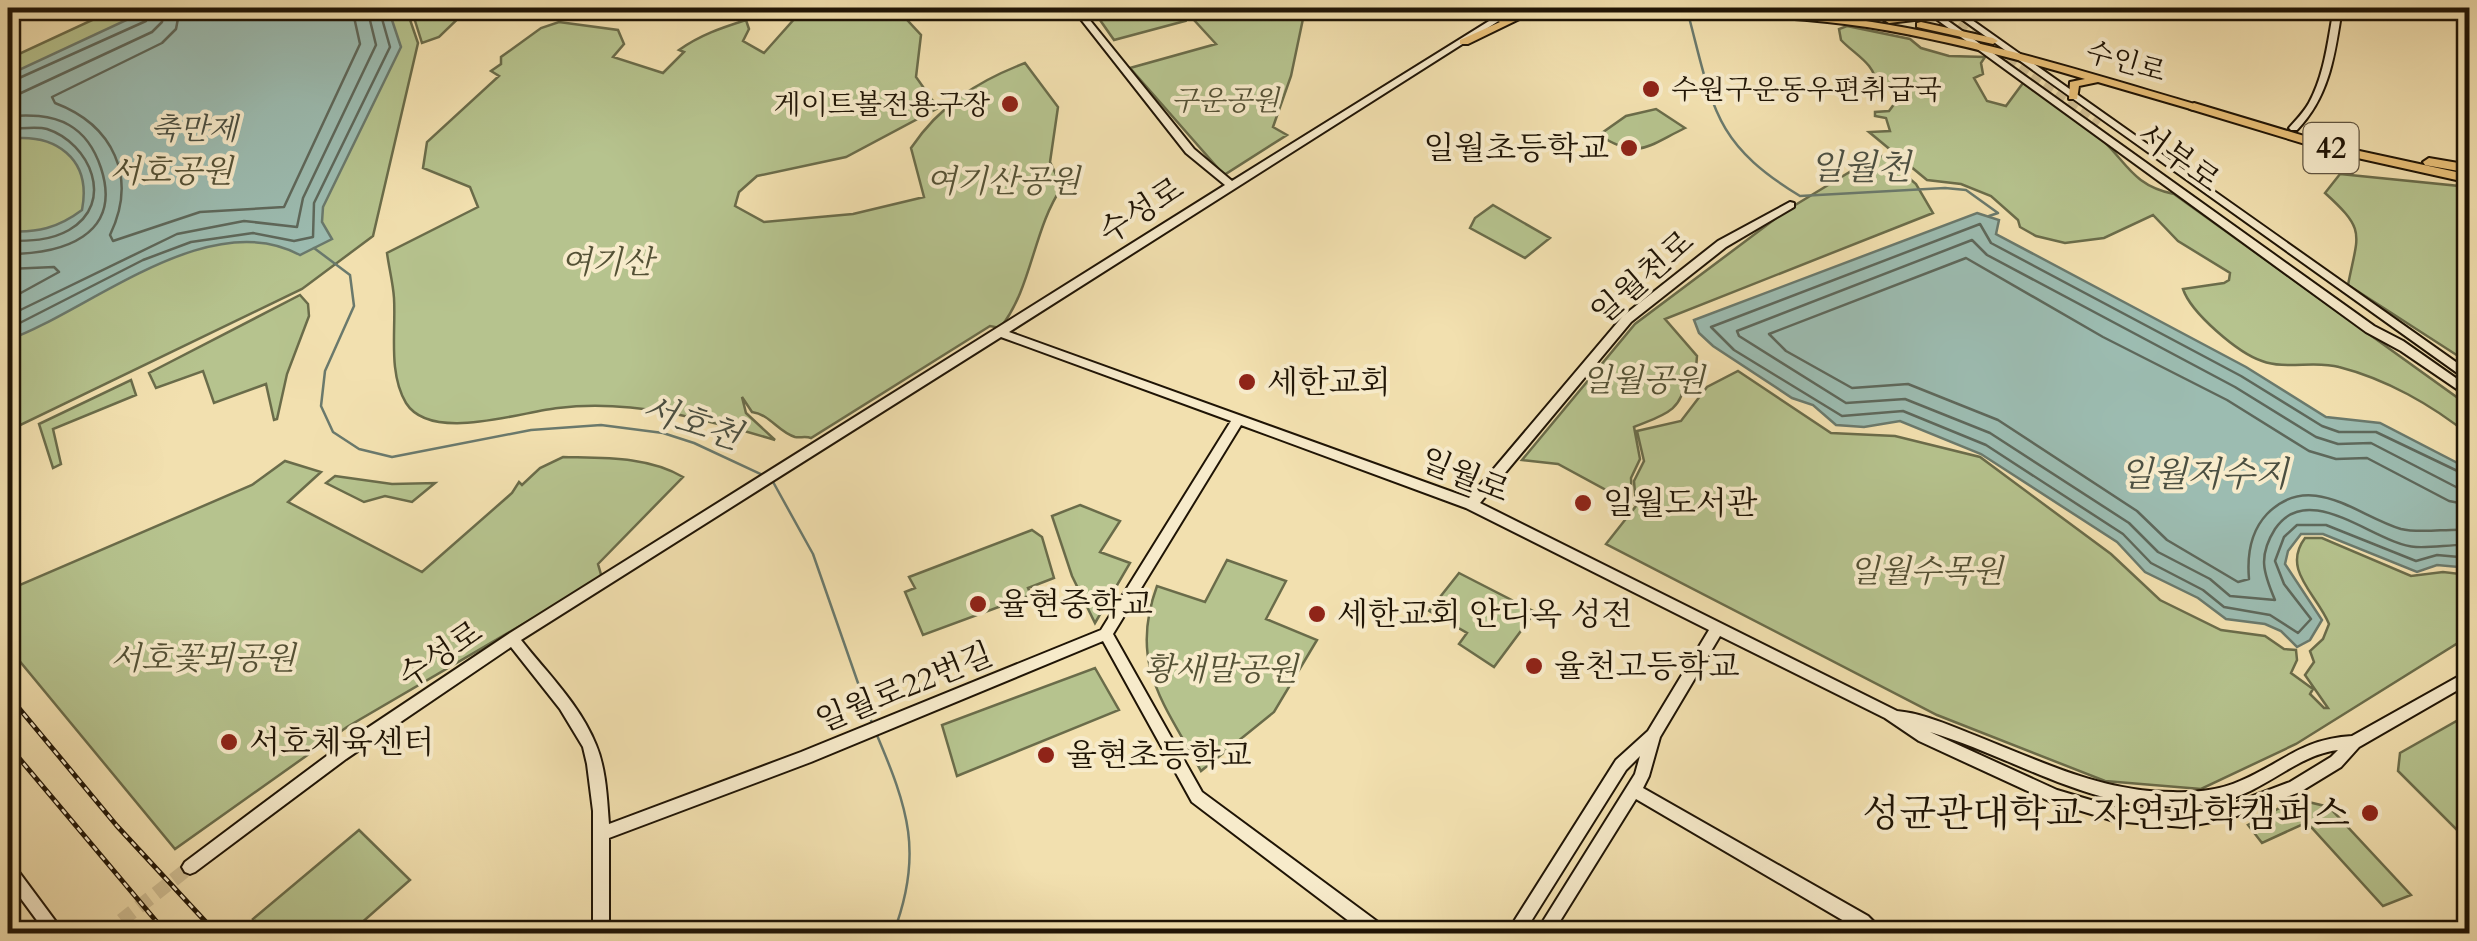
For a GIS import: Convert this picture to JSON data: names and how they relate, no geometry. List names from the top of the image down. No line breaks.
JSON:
{"streets":{"highway":["수인로","42"],"street":["서부로","수성로","일월천로","일월로","일월로22번길"]},"crossings":[["수인로","서부로"],["수성로","일월로"],["일월천로","일월로"]],"water":["축만제","일월천","서호천","일월저수지"],"parks":["구운공원","서호공원","여기산공원","여기산","일월공원","일월수목원","서호꽃뫼공원","황새말공원"],"places":["수원구운동우편취급국","게이트볼전용구장","일월초등학교","세한교회","일월도서관","율현중학교","세한교회 안디옥 성전","율천고등학교","서호체육센터","율현초등학교","성균관대학교 자연과학캠퍼스"]}
